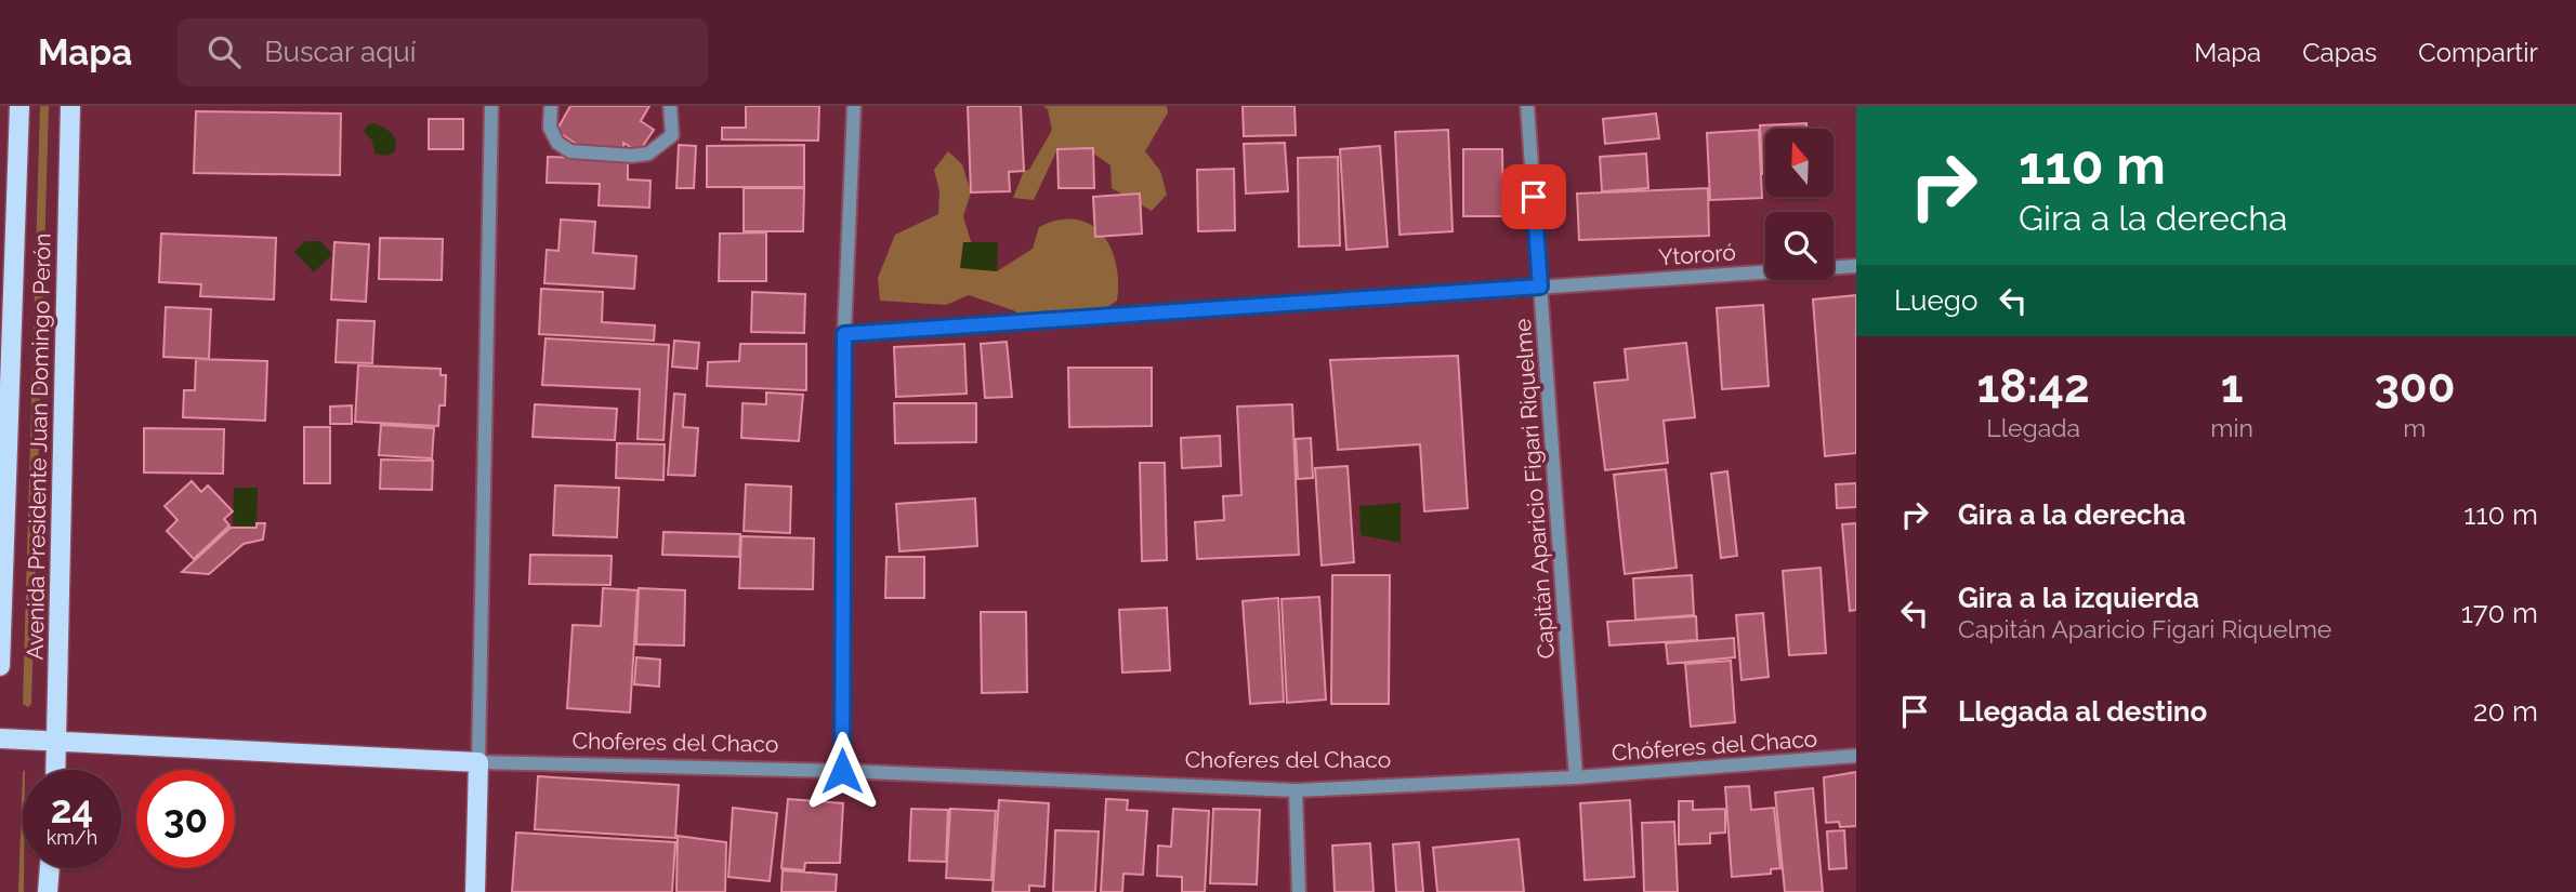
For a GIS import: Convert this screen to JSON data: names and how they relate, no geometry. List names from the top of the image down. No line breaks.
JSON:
{"streets":{"main road":["Avenida Presidente Juan Domingo Perón","Choferes del Chaco"],"street":["Ytororó","Capitán Aparicio Figari Riquelme","Chóferes del Chaco"]},"crossings":[["Ytororó","Capitán Aparicio Figari Riquelme"],["Avenida Presidente Juan Domingo Perón","Choferes del Chaco"],["Capitán Aparicio Figari Riquelme","Choferes del Chaco"],["Capitán Aparicio Figari Riquelme","Chóferes del Chaco"],["Choferes del Chaco","Chóferes del Chaco"]],"north":"top","page":{"header":"Mapa","search":"Buscar aquí","nav":["Mapa","Capas","Compartir"],"turn":["110 m","Gira a la derecha"],"then":"Luego","eta":["18:42","Llegada","1","min","300","m"],"list":[{"name":"Gira a la derecha","value":"110 m"},{"name":"Gira a la izquierda","note":"Capitán Aparicio Figari Riquelme","value":"170 m"},{"name":"Llegada al destino","value":"20 m"}],"speed":"24 km/h","limit":"30"}}
